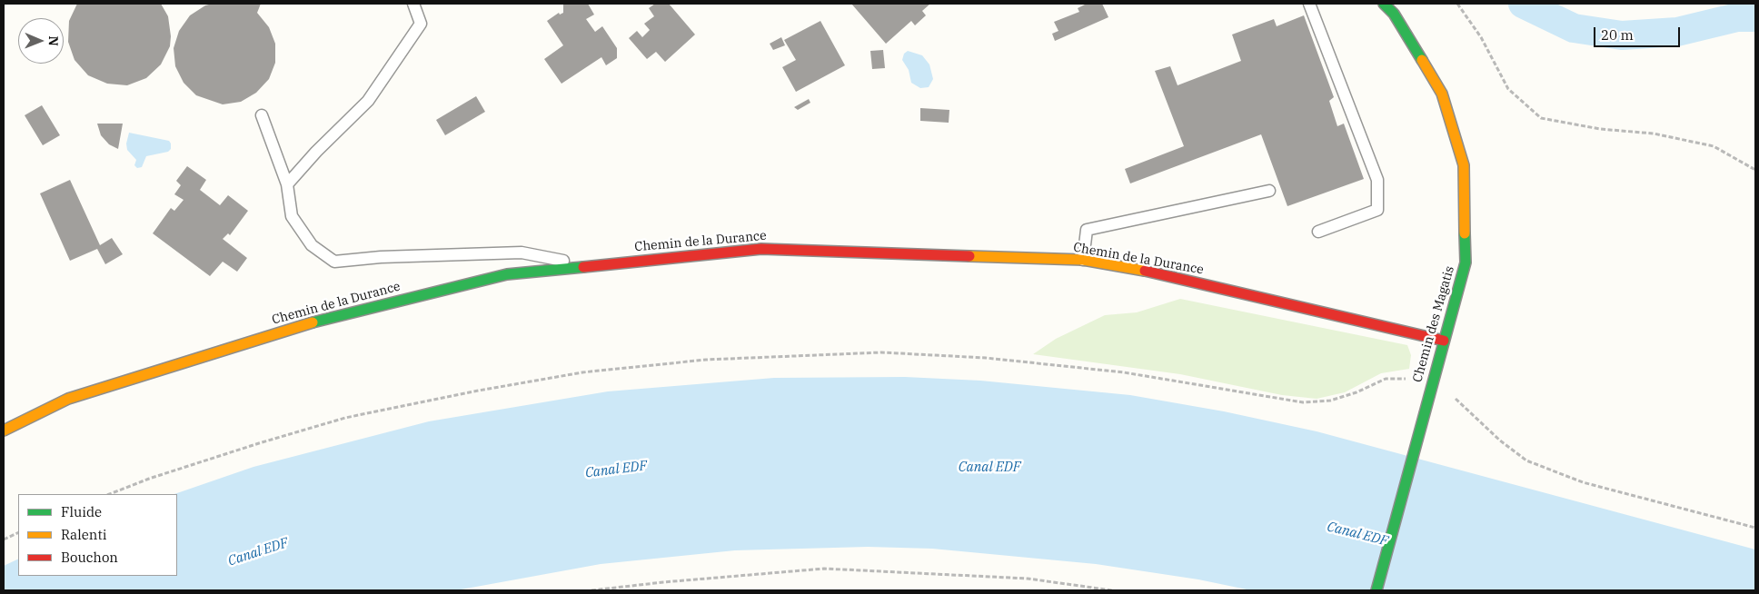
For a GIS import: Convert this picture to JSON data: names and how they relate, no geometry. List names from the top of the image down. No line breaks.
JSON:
{"streets":{"street":["Chemin de la Durance","Chemin des Magatis"]},"crossings":[["Chemin de la Durance","Chemin des Magatis"]],"water":["Canal EDF"],"legend":["Fluide","Ralenti","Bouchon"],"scale_bar":"20 m","north":"right"}
